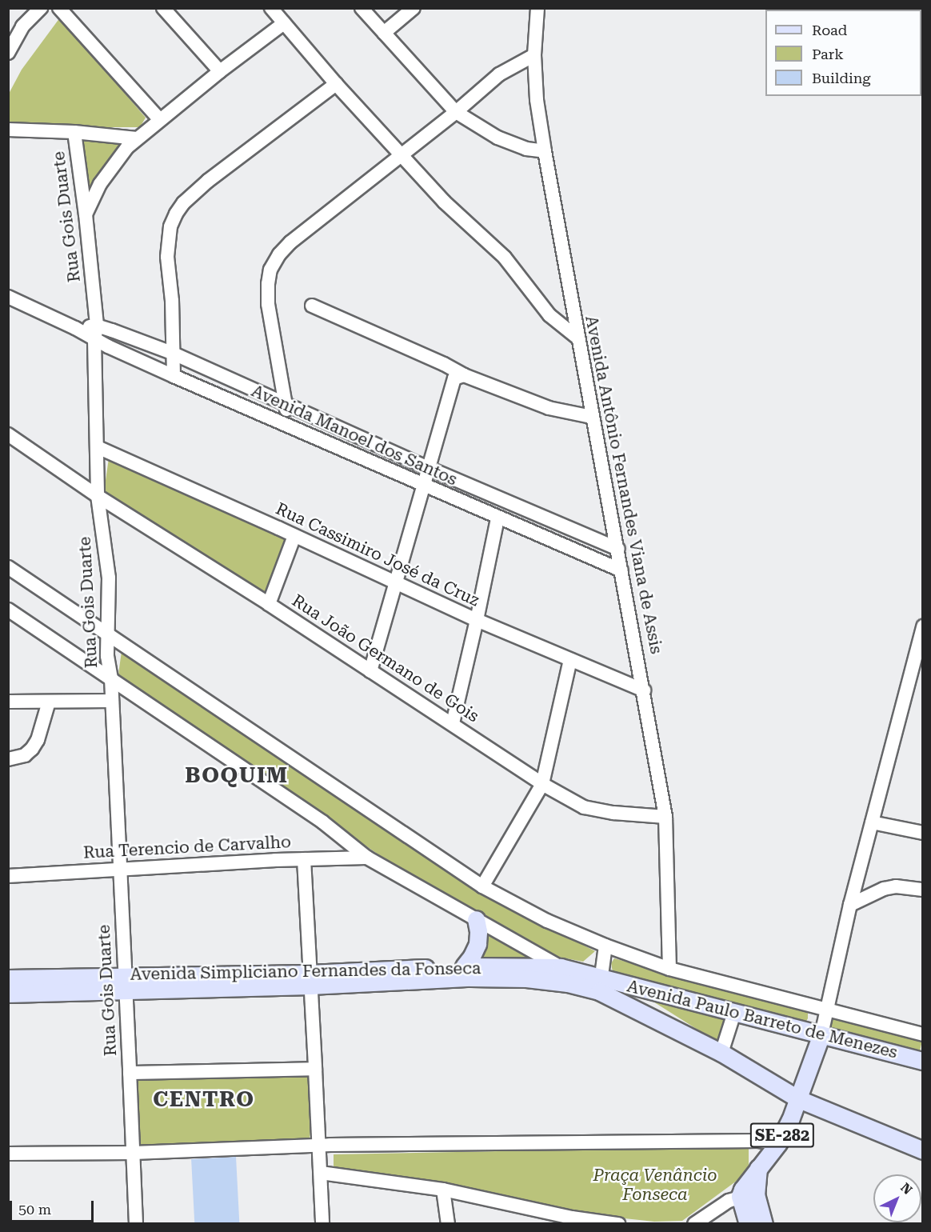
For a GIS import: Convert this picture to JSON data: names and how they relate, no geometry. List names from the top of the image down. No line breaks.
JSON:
{"streets":{"main road":["Avenida Simpliciano Fernandes da Fonseca","Avenida Paulo Barreto de Menezes","SE-282"],"street":["Rua Gois Duarte","Avenida Manoel dos Santos","Avenida Antônio Fernandes Viana de Assis","Rua Cassimiro José da Cruz","Rua João Germano de Gois","Rua Terencio de Carvalho"]},"crossings":[["Rua Gois Duarte","Avenida Manoel dos Santos"],["Rua Gois Duarte","Rua Cassimiro José da Cruz"],["Rua Gois Duarte","Rua João Germano de Gois"],["Rua Gois Duarte","Rua Terencio de Carvalho"],["Rua Gois Duarte","Avenida Simpliciano Fernandes da Fonseca"],["Avenida Manoel dos Santos","Avenida Antônio Fernandes Viana de Assis"],["Avenida Antônio Fernandes Viana de Assis","Rua Cassimiro José da Cruz"],["Avenida Antônio Fernandes Viana de Assis","Rua João Germano de Gois"],["Avenida Simpliciano Fernandes da Fonseca","Avenida Paulo Barreto de Menezes"],["Avenida Paulo Barreto de Menezes","SE-282"]],"districts":["BOQUIM","CENTRO"],"parks":["Praça Venâncio Fonseca"],"legend":["Road","Park","Building"],"scale_bar":"50 m","north":"top right"}
